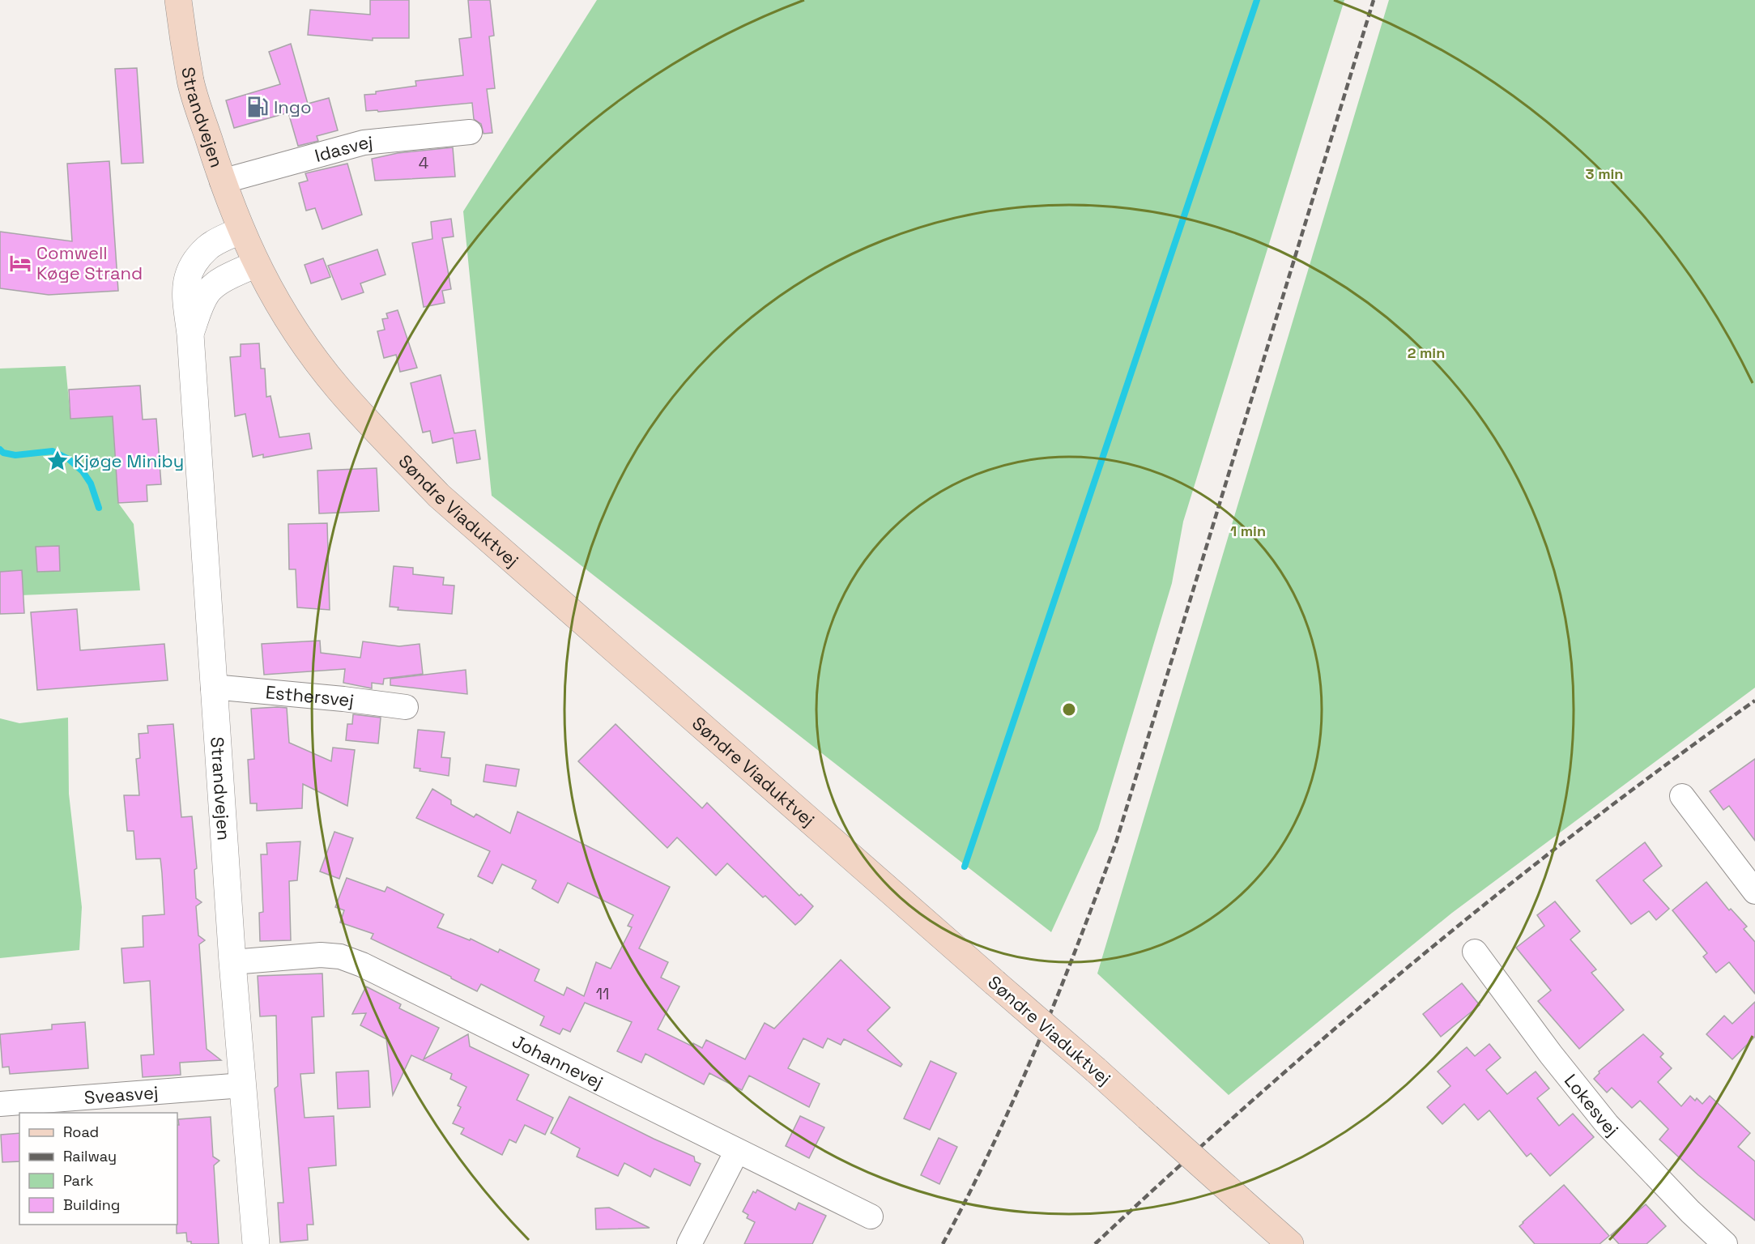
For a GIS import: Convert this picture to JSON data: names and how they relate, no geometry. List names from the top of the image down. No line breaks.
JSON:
{"streets":{"main road":["Strandvejen","Søndre Viaduktvej"],"street":["Idasvej","Esthersvej","Johannevej","Sveasvej","Lokesvej"]},"crossings":[["Strandvejen","Idasvej"],["Strandvejen","Søndre Viaduktvej"],["Strandvejen","Esthersvej"],["Strandvejen","Johannevej"],["Strandvejen","Sveasvej"]],"places":{"fuel station":["Ingo"],"hotel":["Comwell Køge Strand"],"place":["Kjøge Miniby"]},"house_numbers":["4","11"],"legend":["Road","Railway","Park","Building"],"rings":["3 min","2 min","1 min"]}
